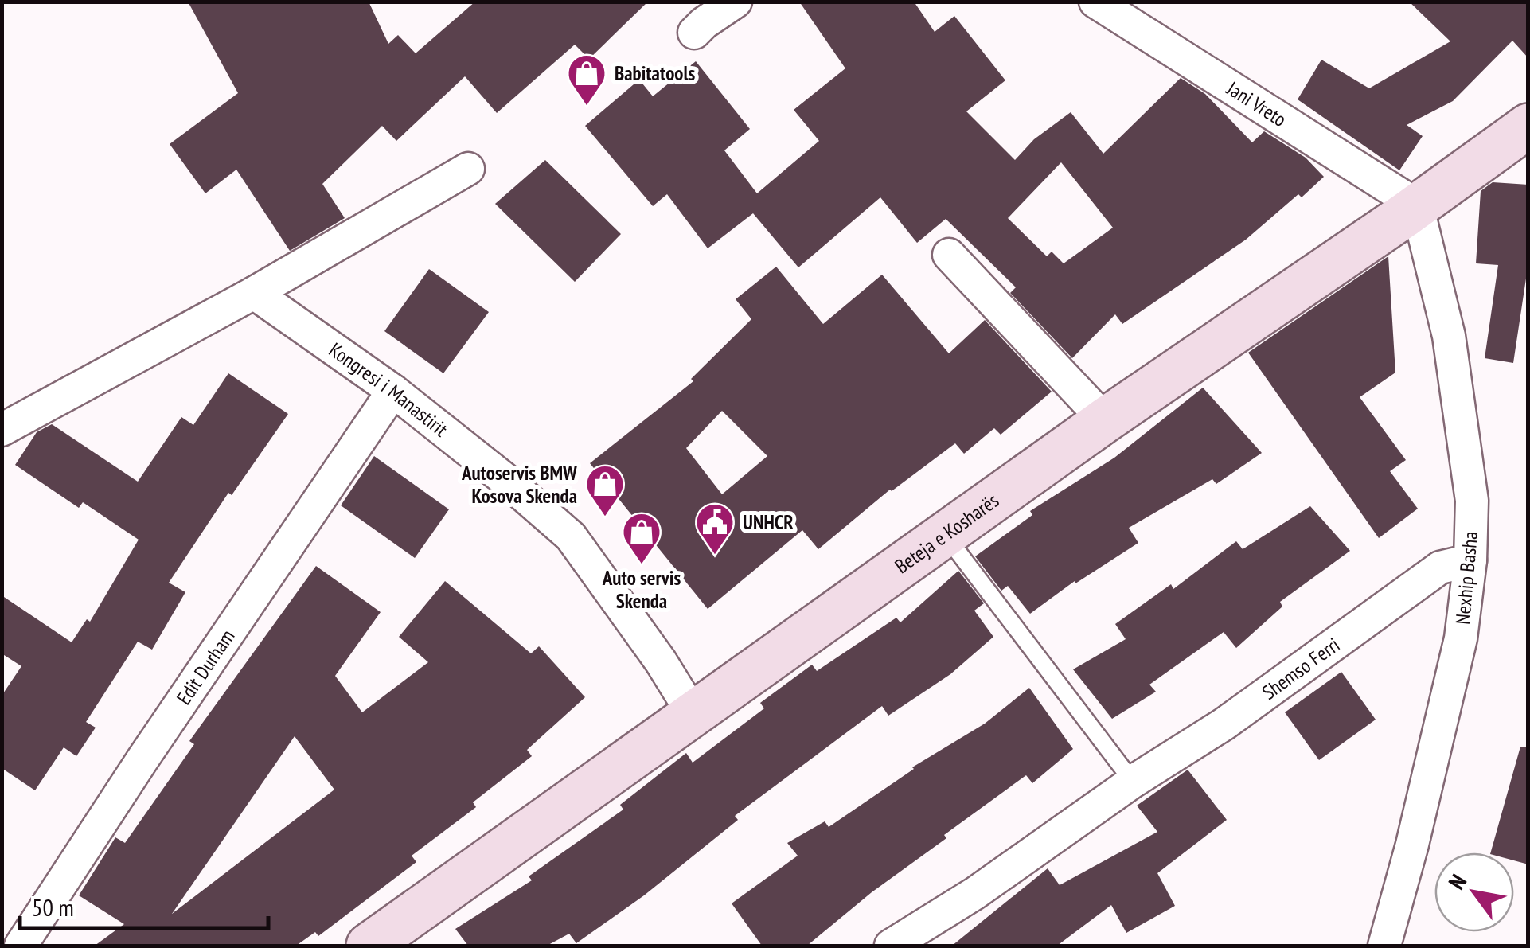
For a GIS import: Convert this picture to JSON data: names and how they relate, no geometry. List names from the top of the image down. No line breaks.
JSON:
{"streets":{"street":["Jani Vreto","Kongresi i Manastirit","Beteja e Kosharës","Nexhip Basha","Edit Durham","Shemso Ferri"]},"crossings":[["Jani Vreto","Beteja e Kosharës"],["Jani Vreto","Nexhip Basha"],["Kongresi i Manastirit","Beteja e Kosharës"],["Kongresi i Manastirit","Edit Durham"],["Beteja e Kosharës","Nexhip Basha"],["Nexhip Basha","Shemso Ferri"]],"places":{"shop":["Babitatools","Autoservis BMW Kosova Skenda","Auto servis Skenda"],"public building":["UNHCR"]},"scale_bar":"50 m","north":"top left"}
